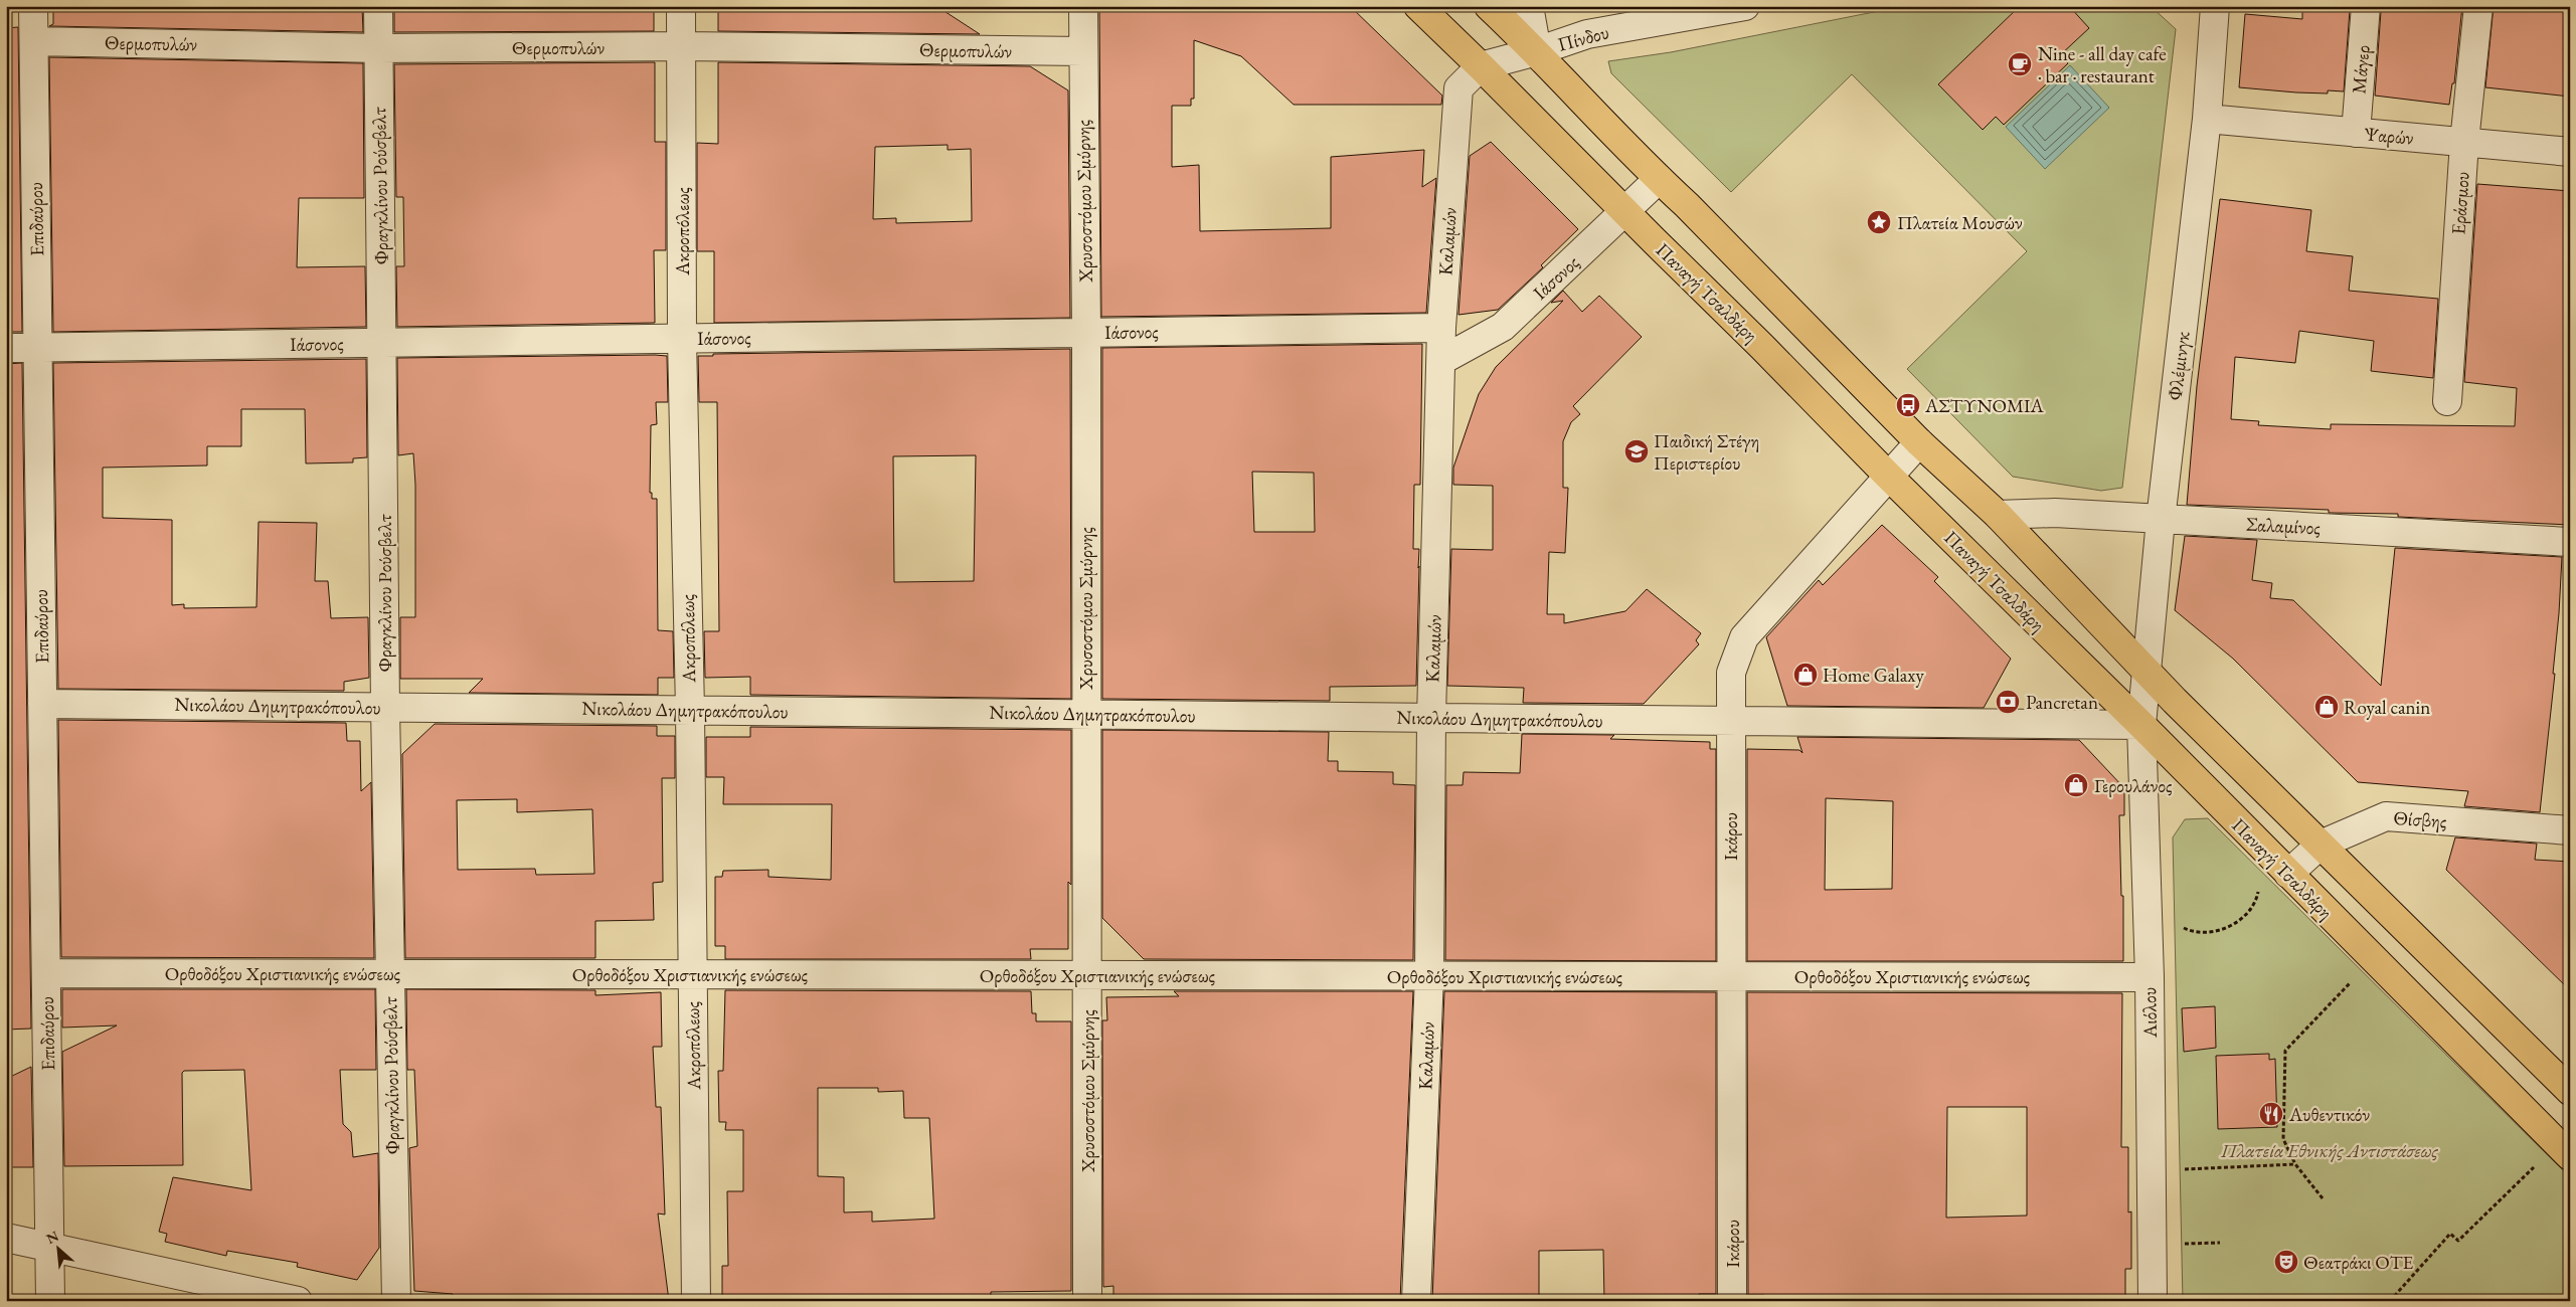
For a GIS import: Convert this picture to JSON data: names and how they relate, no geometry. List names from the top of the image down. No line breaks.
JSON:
{"streets":{"main road":["Παναγή Τσαλδάρη"],"street":["Πίνδου","Θερμοπυλών","Μάγερ","Ψαρών","Φραγκλίνου Ρούσβελτ","Χρυσοστόμου Σμύρνης","Εράσμου","Επιδαύρου","Ακροπόλεως","Καλαμών","Ιάσονος","Φλέμινγκ","Σαλαμίνος","Νικολάου Δημητρακόπουλου","Θίσβης","Ικάρου","Ορθοδόξου Χριστιανικής ενώσεως","Αιόλου"]},"crossings":[["Πίνδου","Καλαμών"],["Πίνδου","Παναγή Τσαλδάρη"],["Θερμοπυλών","Φραγκλίνου Ρούσβελτ"],["Θερμοπυλών","Χρυσοστόμου Σμύρνης"],["Θερμοπυλών","Επιδαύρου"],["Θερμοπυλών","Ακροπόλεως"],["Μάγερ","Ψαρών"],["Ψαρών","Εράσμου"],["Ψαρών","Φλέμινγκ"],["Φραγκλίνου Ρούσβελτ","Ιάσονος"],["Φραγκλίνου Ρούσβελτ","Νικολάου Δημητρακόπουλου"],["Φραγκλίνου Ρούσβελτ","Ορθοδόξου Χριστιανικής ενώσεως"],["Χρυσοστόμου Σμύρνης","Ιάσονος"],["Χρυσοστόμου Σμύρνης","Νικολάου Δημητρακόπουλου"],["Χρυσοστόμου Σμύρνης","Ορθοδόξου Χριστιανικής ενώσεως"],["Επιδαύρου","Ιάσονος"],["Επιδαύρου","Νικολάου Δημητρακόπουλου"],["Επιδαύρου","Ορθοδόξου Χριστιανικής ενώσεως"],["Ακροπόλεως","Ιάσονος"],["Ακροπόλεως","Νικολάου Δημητρακόπουλου"],["Ακροπόλεως","Ορθοδόξου Χριστιανικής ενώσεως"],["Καλαμών","Ιάσονος"],["Καλαμών","Παναγή Τσαλδάρη"],["Καλαμών","Νικολάου Δημητρακόπουλου"],["Καλαμών","Ορθοδόξου Χριστιανικής ενώσεως"],["Ιάσονος","Παναγή Τσαλδάρη"],["Παναγή Τσαλδάρη","Φλέμινγκ"],["Παναγή Τσαλδάρη","Νικολάου Δημητρακόπουλου"],["Παναγή Τσαλδάρη","Θίσβης"],["Παναγή Τσαλδάρη","Ικάρου"],["Παναγή Τσαλδάρη","Αιόλου"],["Φλέμινγκ","Σαλαμίνος"],["Φλέμινγκ","Νικολάου Δημητρακόπουλου"],["Φλέμινγκ","Αιόλου"],["Νικολάου Δημητρακόπουλου","Ικάρου"],["Νικολάου Δημητρακόπουλου","Αιόλου"],["Ικάρου","Ορθοδόξου Χριστιανικής ενώσεως"],["Ορθοδόξου Χριστιανικής ενώσεως","Αιόλου"]],"parks":["Πλατεία Εθνικής Αντιστάσεως"],"places":{"cafe":["Nine - all day cafe · bar · restaurant"],"place":["Πλατεία Μουσών"],"bus stop":["ΑΣΤΥΝΟΜΙΑ"],"school or university":["Παιδική Στέγη Περιστερίου"],"shop":["Home Galaxy","Royal canin","Γερουλάνος"],"bank":["Pancretan"],"restaurant":["Αυθεντικόν"],"theatre":["Θεατράκι ΟΤΕ"]},"north":"top left"}
